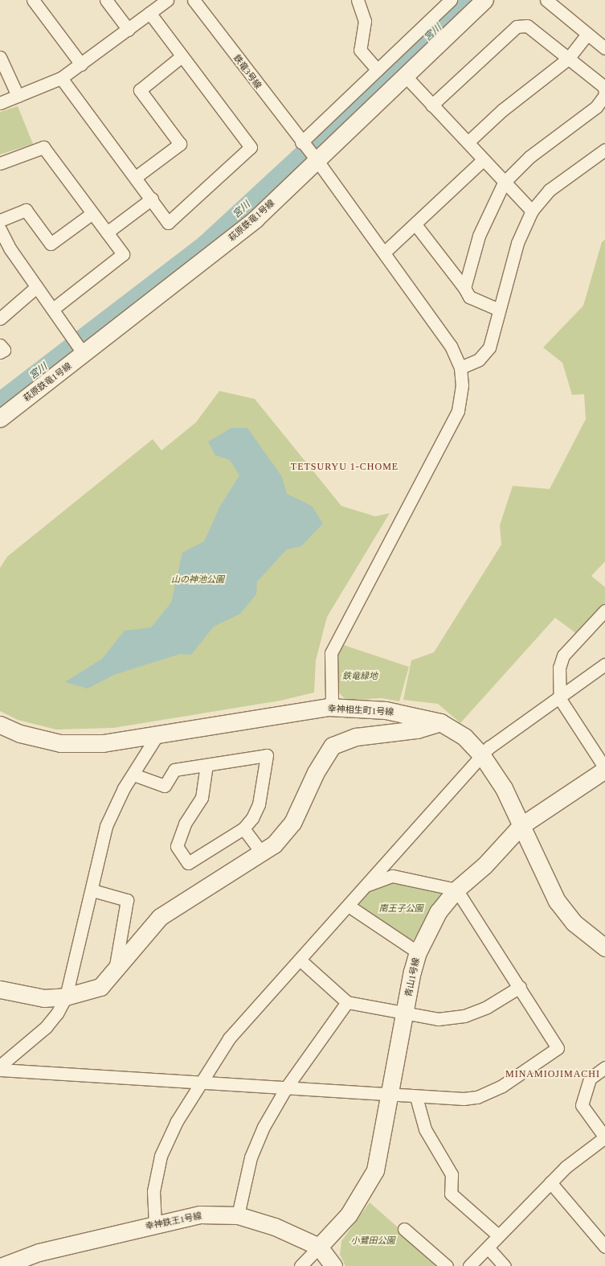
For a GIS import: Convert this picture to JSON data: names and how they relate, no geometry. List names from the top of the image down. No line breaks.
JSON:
{"streets":{"street":["鉄竜3号線","萩原鉄竜1号線","幸神相生町1号線","青山1号線","幸神鉄王1号線"]},"crossings":[["鉄竜3号線","萩原鉄竜1号線"],["鉄竜3号線","幸神相生町1号線"],["幸神相生町1号線","青山1号線"],["青山1号線","幸神鉄王1号線"]],"districts":["TETSURYU 1-CHOME","MINAMIOJIMACHI"],"water":["宮川"],"parks":["山の神池公園","鉄竜緑地","南王子公園","小鷺田公園"]}
